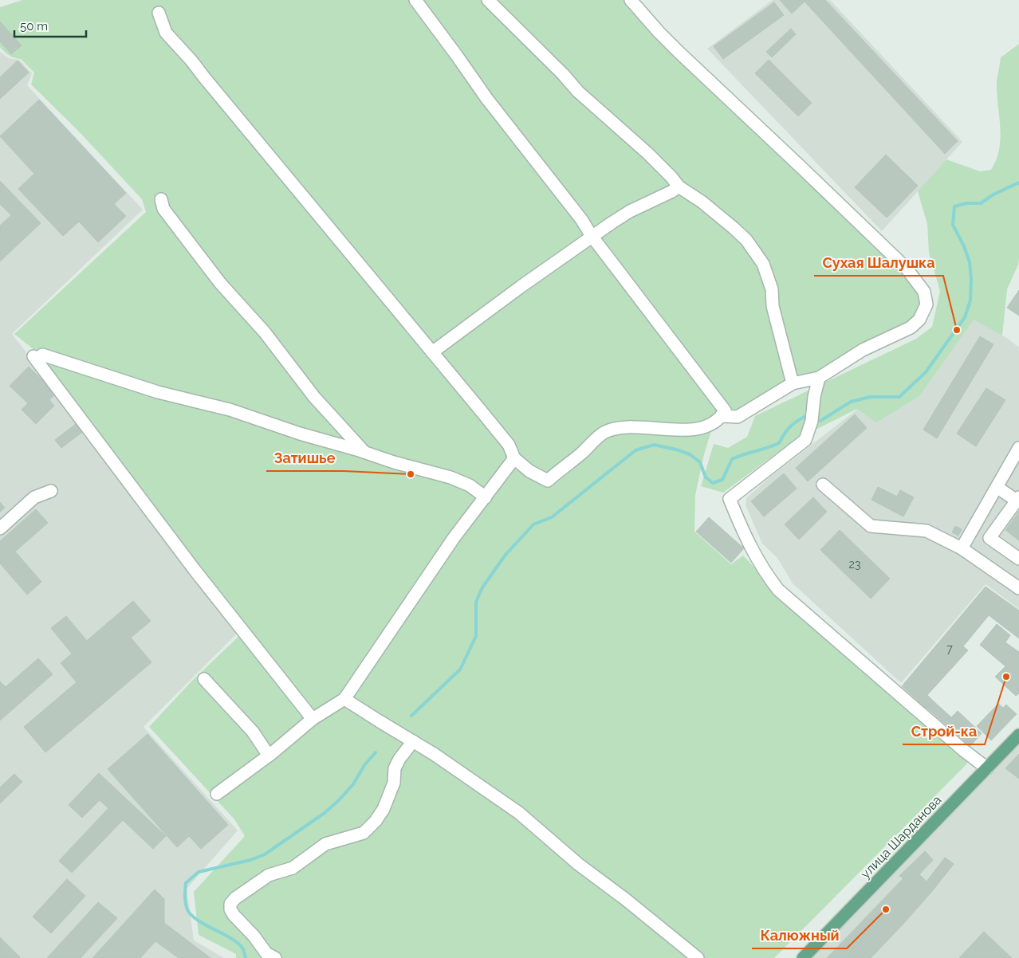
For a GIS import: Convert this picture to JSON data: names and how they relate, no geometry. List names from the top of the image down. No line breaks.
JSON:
{"streets":{"main road":["улица Шарданова"]},"places":["Сухая Шалушка","Затишье","Строй-ка","Калюжный"],"house_numbers":["23","7"],"scale_bar":"50 m"}
